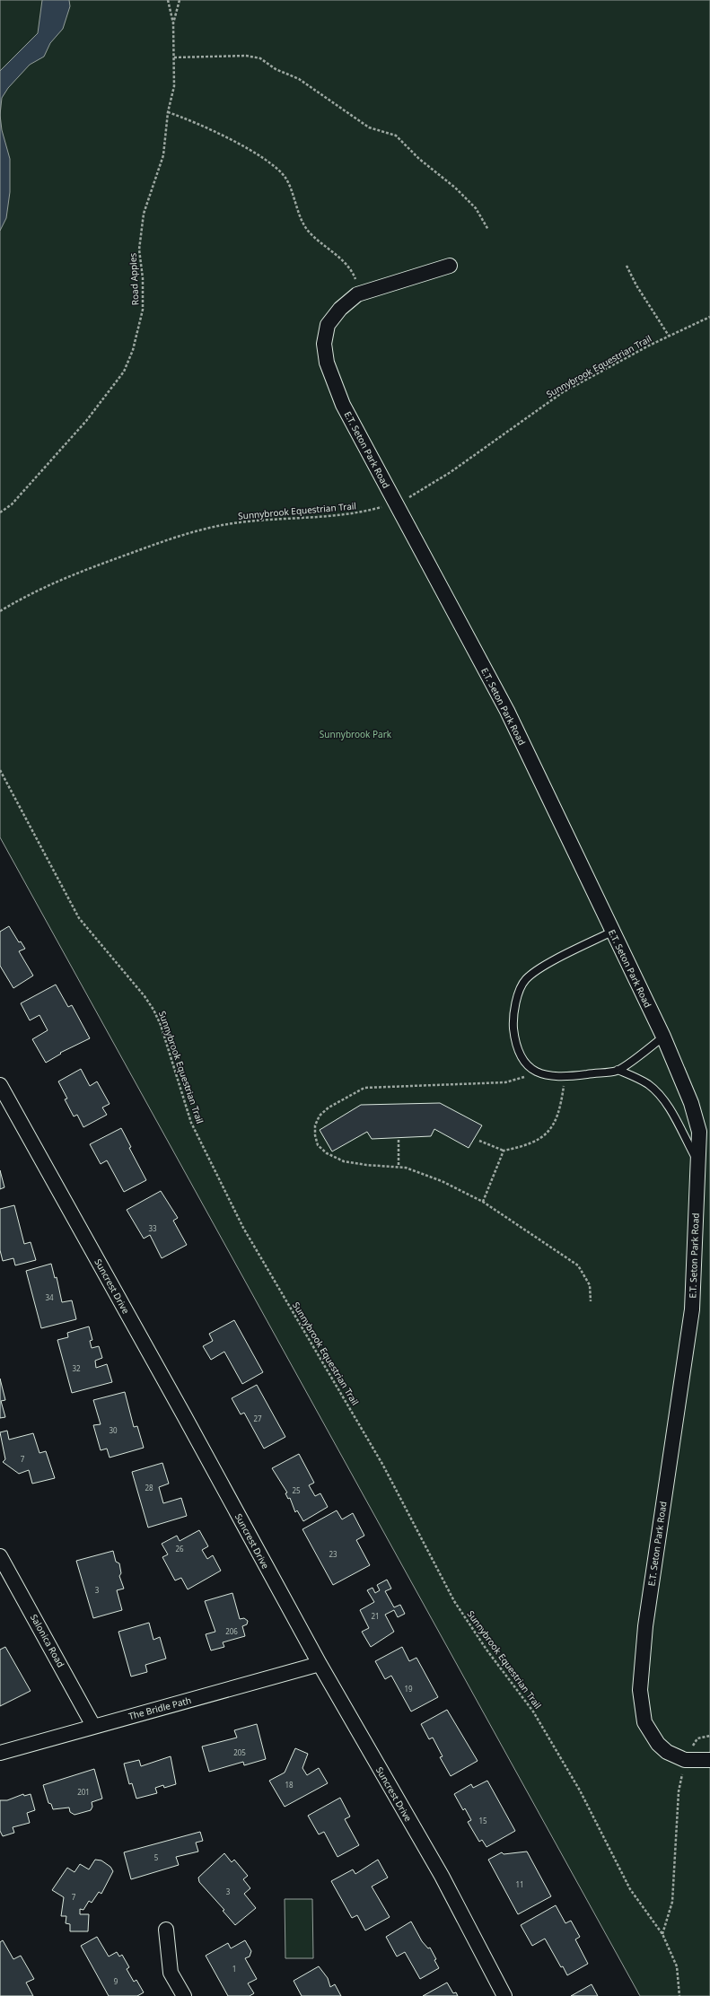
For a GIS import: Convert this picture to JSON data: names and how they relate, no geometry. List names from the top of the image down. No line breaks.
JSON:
{"streets":{"street":["E.T. Seton Park Road","Suncrest Drive","Salonica Road","The Bridle Path"],"path":["Road Apples","Sunnybrook Equestrian Trail"]},"crossings":[["Sunnybrook Equestrian Trail","E.T. Seton Park Road"],["Suncrest Drive","The Bridle Path"],["Salonica Road","The Bridle Path"]],"parks":["Sunnybrook Park"],"house_numbers":["33","34","32","27","30","7","28","25","26","23","3","21","206","19","205","18","201","15","5","11","3","7","1","9"]}
